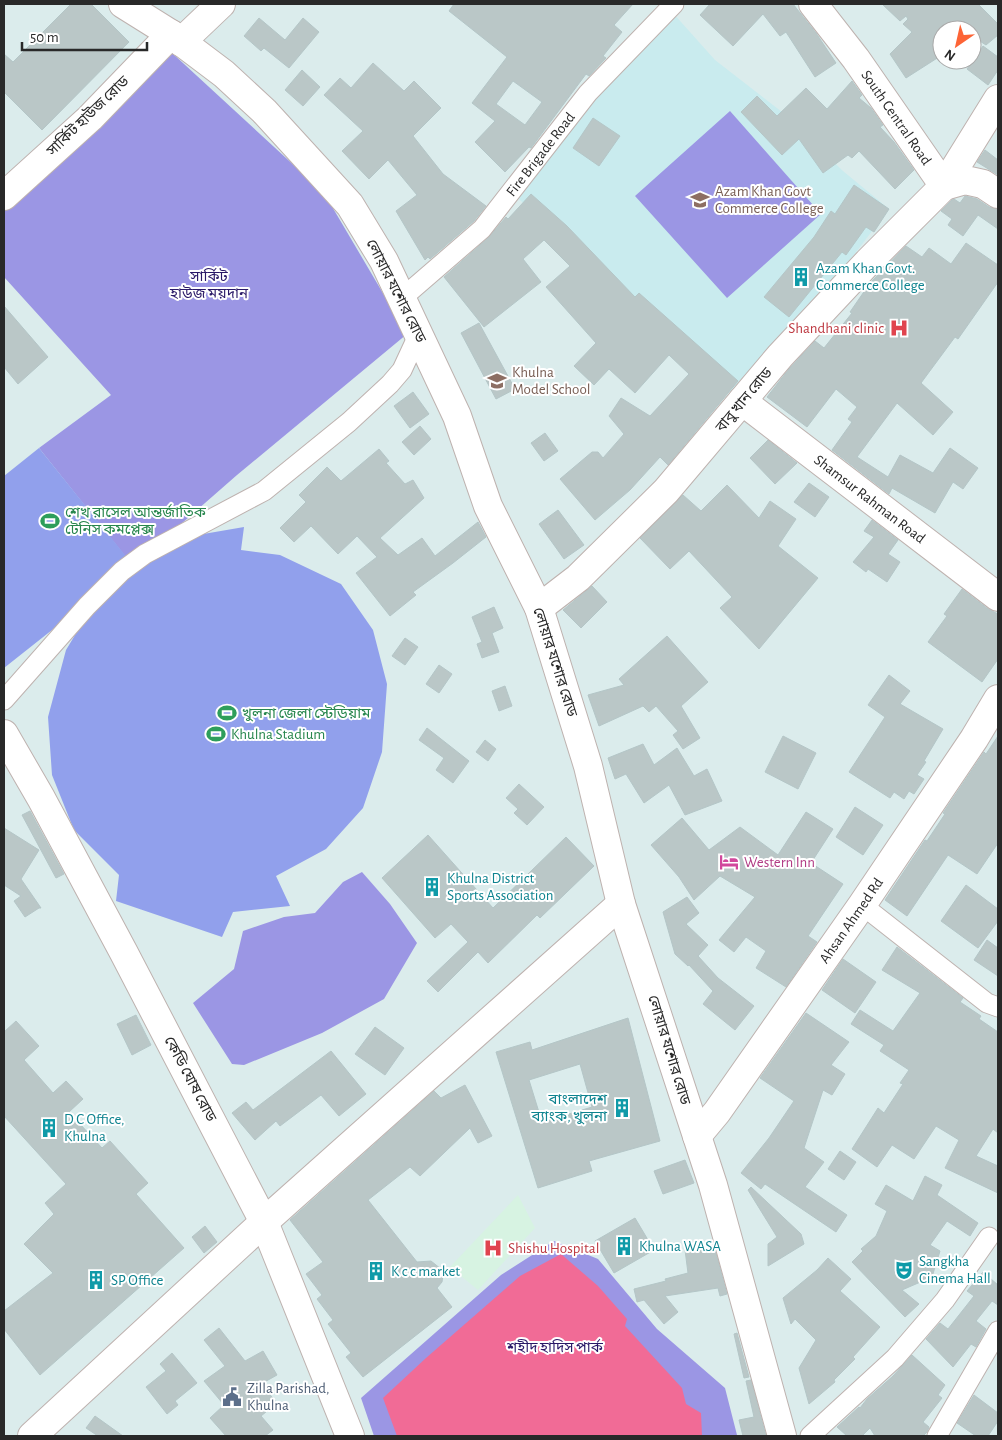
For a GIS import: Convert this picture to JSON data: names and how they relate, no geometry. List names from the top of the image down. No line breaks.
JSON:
{"streets":{"main road":["সার্কিট হাউজ রোড","South Central Road","লোয়ার যশোর রোড","বাবু খান রোড","Shamsur Rahman Road","Ahsan Ahmed Rd","কেডি ঘোষ রোড"],"street":["Fire Brigade Road"]},"crossings":[["সার্কিট হাউজ রোড","লোয়ার যশোর রোড"],["South Central Road","বাবু খান রোড"],["Fire Brigade Road","লোয়ার যশোর রোড"],["লোয়ার যশোর রোড","বাবু খান রোড"],["লোয়ার যশোর রোড","Ahsan Ahmed Rd"],["বাবু খান রোড","Shamsur Rahman Road"]],"parks":["সার্কিট হাউজ ময়দান","শহীদ হাদিস পার্ক"],"places":{"school or university":["Azam Khan Govt Commerce College","Khulna Model School"],"building":["Azam Khan Govt. Commerce College","Khulna District Sports Association","বাংলাদেশ ব্যাংক, খুলনা","D C Office, Khulna","Khulna WASA","K c c market","SP Office"],"hospital":["Shandhani clinic","Shishu Hospital"],"sports":["শেখ রাসেল আন্তর্জাতিক টেনিস কমপ্লেক্স","খুলনা জেলা স্টেডিয়াম","Khulna Stadium"],"hotel":["Western Inn"],"theatre":["Sangkha Cinema Hall"],"public building":["Zilla Parishad, Khulna"]},"scale_bar":"50 m","north":"bottom left"}
